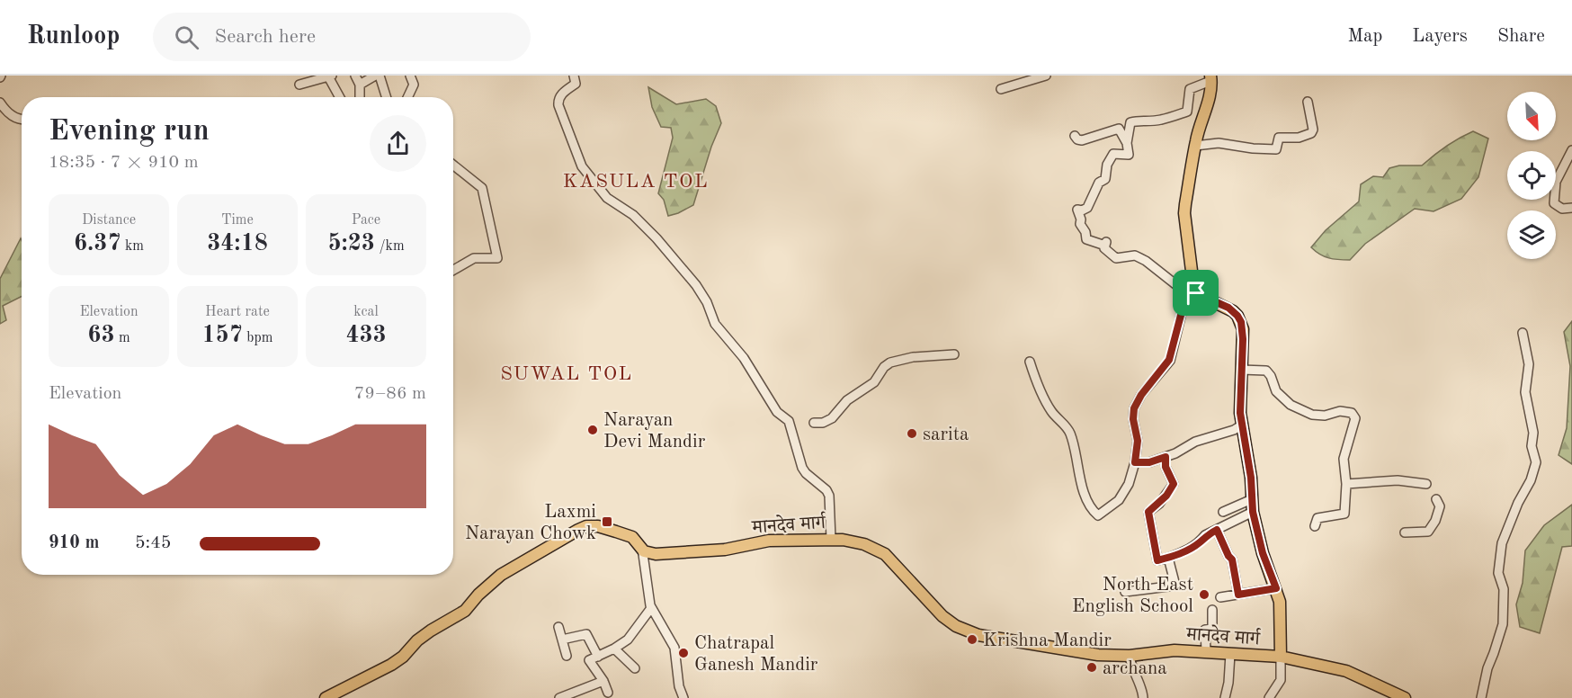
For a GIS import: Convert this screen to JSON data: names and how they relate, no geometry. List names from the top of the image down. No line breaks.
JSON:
{"streets":{"main road":["मानदेव मार्ग"]},"districts":["KASULA TOL","SUWAL TOL"],"places":{"other":["Narayan Devi Mandir","sarita","North East English School","Krishna Mandir","Chatrapal Ganesh Mandir","archana"],"transit":["Laxmi Narayan Chowk"]},"north":"bottom right","page":{"header":"Runloop","search":"Search here","nav":["Map","Layers","Share"],"heading":["Evening run","18:35 · 7 × 910 m"],"stats":[["Distance","6.37 km"],["Time","34:18"],["Pace","5:23 /km"],["Elevation","63 m"],["Heart rate","157 bpm"],["kcal","433"]],"chart":["Elevation","79–86 m"],"list":[{"name":"910 m","note":"5:45"}]}}
